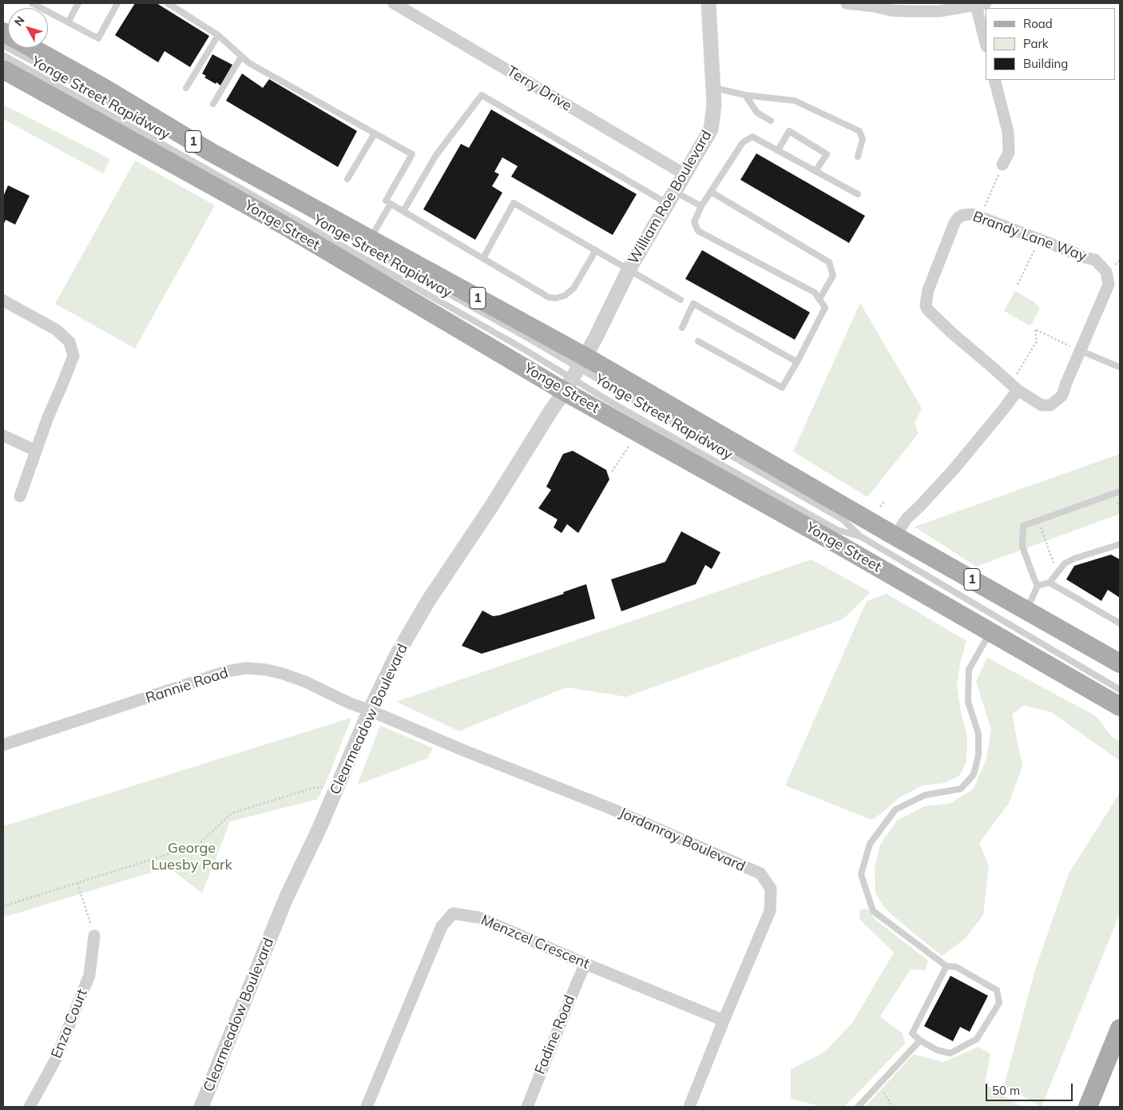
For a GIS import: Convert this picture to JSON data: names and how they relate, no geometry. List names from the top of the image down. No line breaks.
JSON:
{"streets":{"main road":["1","Yonge Street"],"street":["Terry Drive","William Roe Boulevard","Brandy Lane Way","Rannie Road","Clearmeadow Boulevard","Jordanray Boulevard","Menzcel Crescent","Enza Court","Fadine Road"],"lane":["Yonge Street Rapidway"]},"crossings":[["Terry Drive","William Roe Boulevard"],["Yonge Street Rapidway","William Roe Boulevard"],["Yonge Street Rapidway","Yonge Street"],["Yonge Street Rapidway","Clearmeadow Boulevard"],["William Roe Boulevard","Yonge Street"],["William Roe Boulevard","Clearmeadow Boulevard"],["Yonge Street","Clearmeadow Boulevard"],["Rannie Road","Clearmeadow Boulevard"],["Rannie Road","Jordanray Boulevard"],["Clearmeadow Boulevard","Jordanray Boulevard"],["Jordanray Boulevard","Menzcel Crescent"],["Menzcel Crescent","Fadine Road"]],"parks":["George Luesby Park"],"legend":["Road","Park","Building"],"scale_bar":"50 m","north":"top left"}
